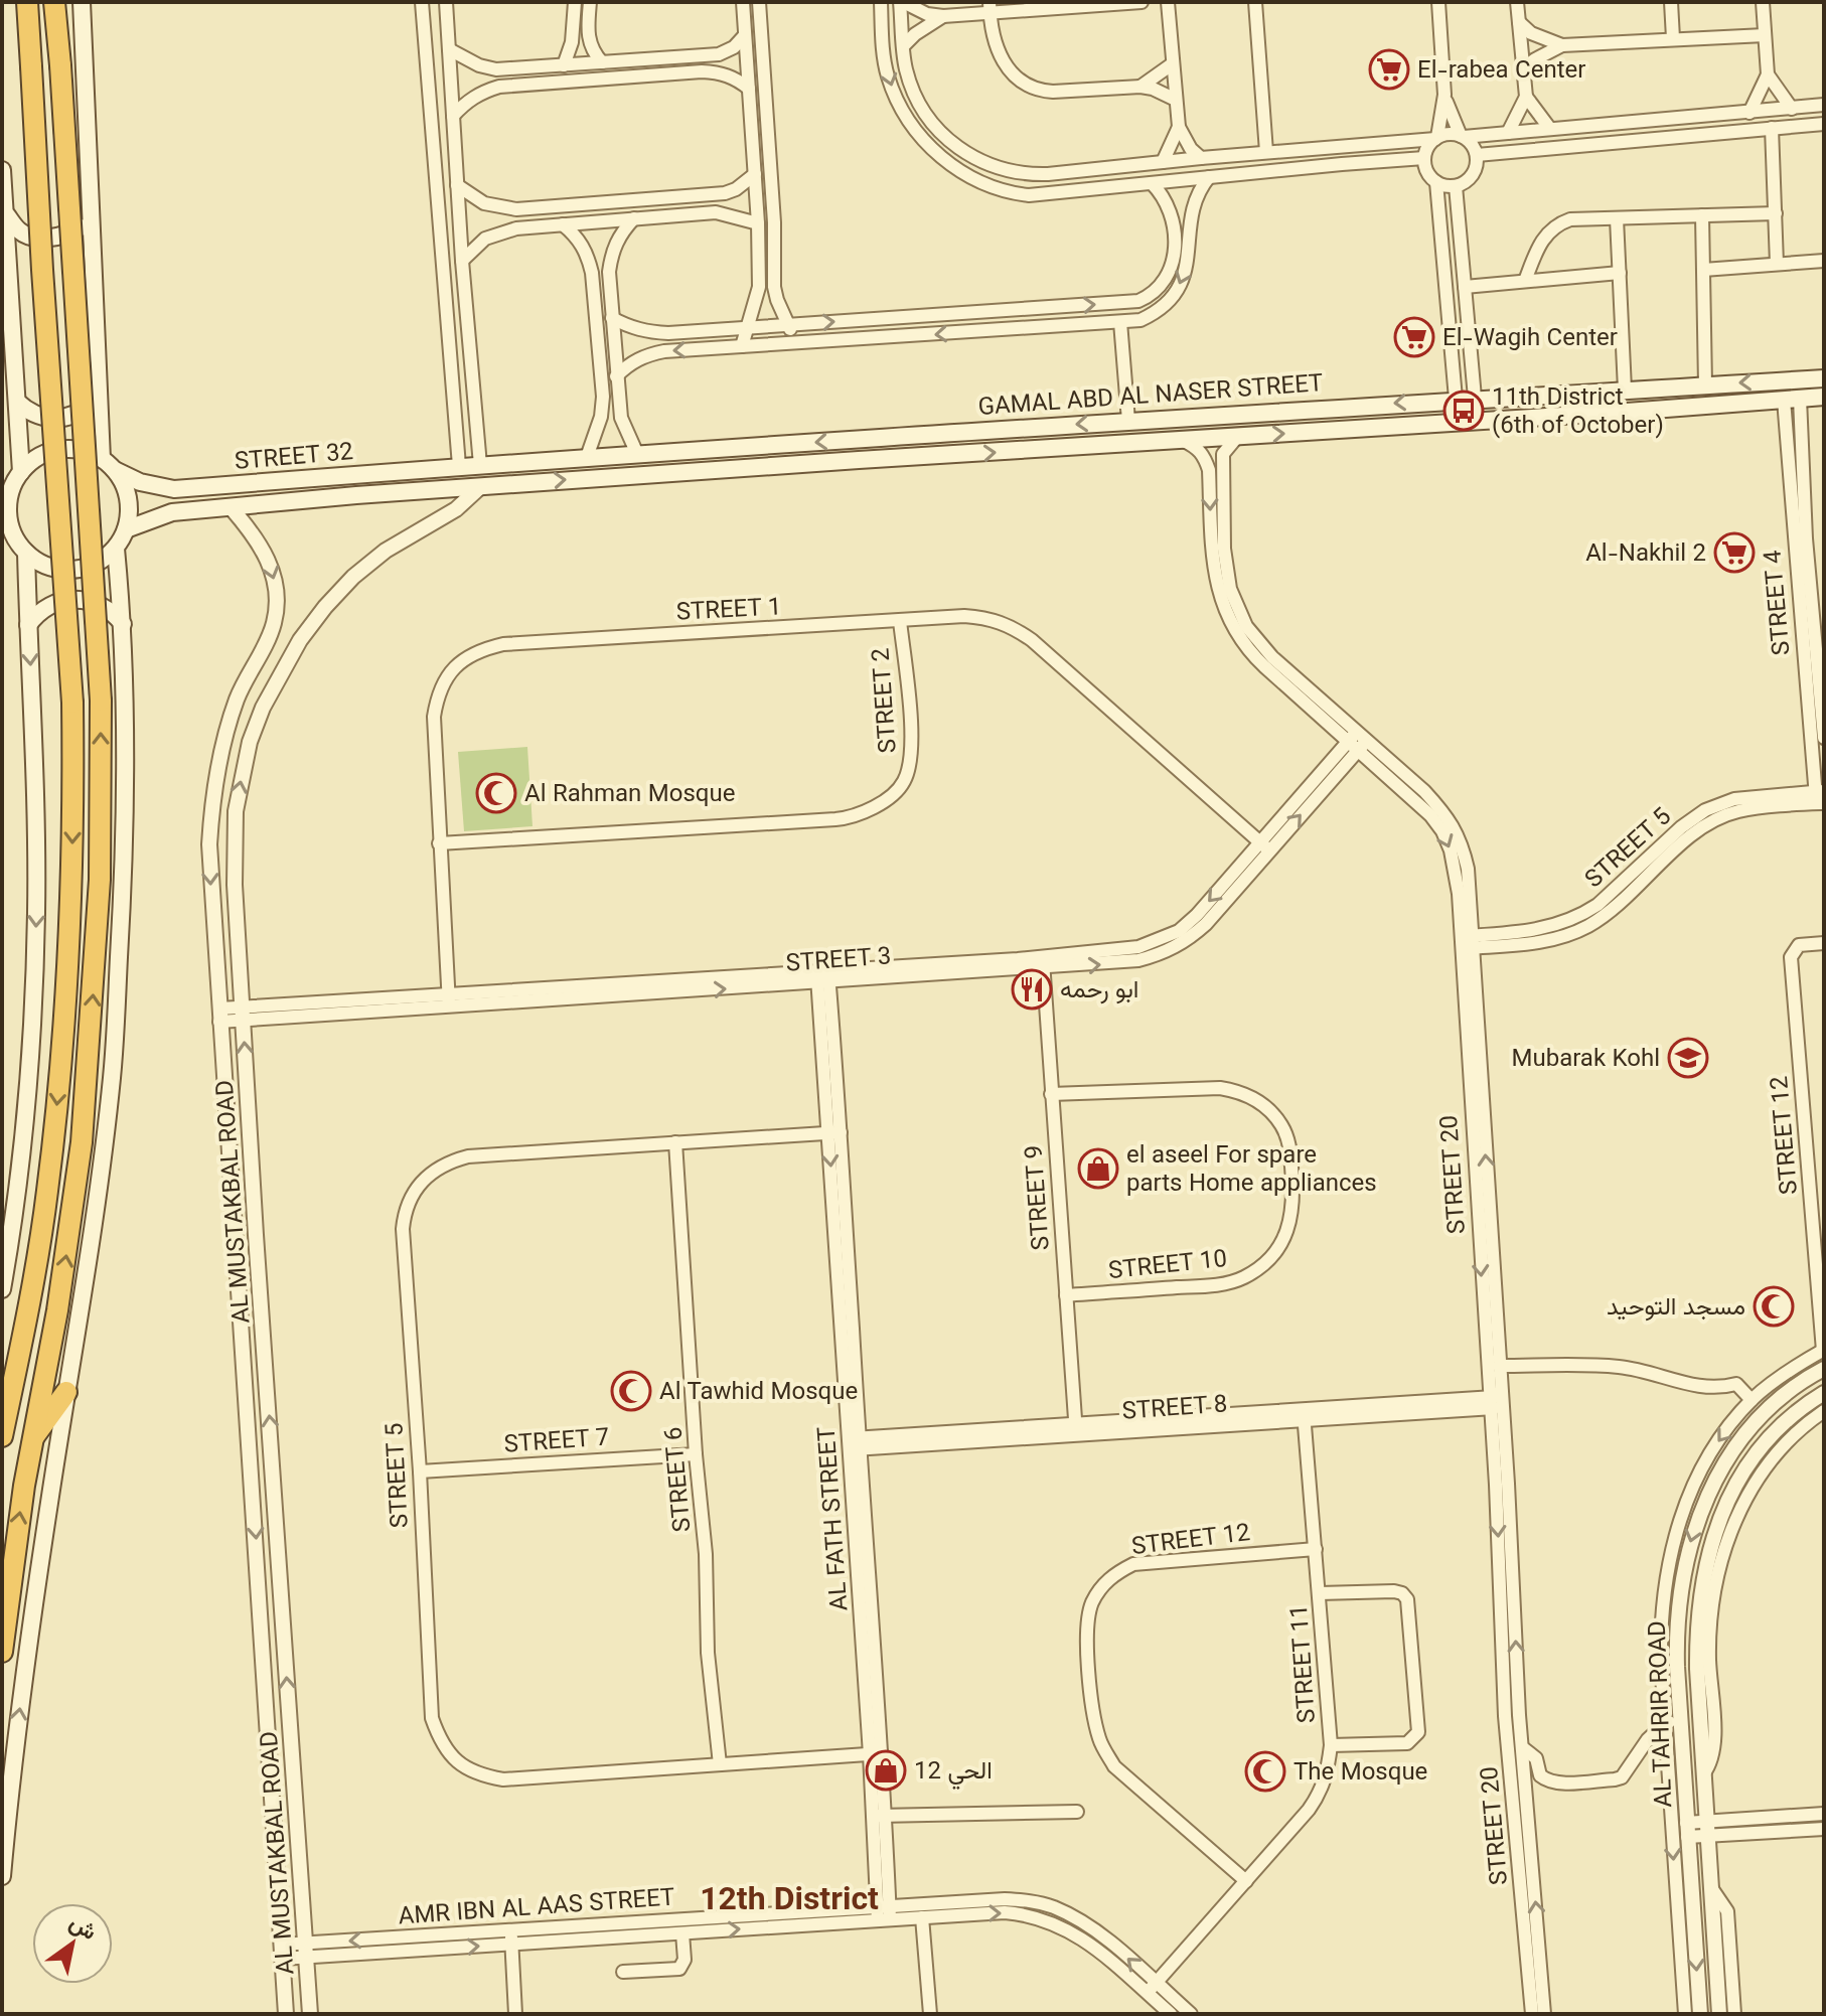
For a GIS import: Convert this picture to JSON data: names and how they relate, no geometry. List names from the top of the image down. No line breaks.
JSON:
{"streets":{"main road":["GAMAL ABD AL NASER STREET","STREET 32"],"street":["STREET 4","STREET 1","STREET 2","STREET 5","STREET 3","STREET 12","STREET 20","STREET 9","AL MUSTAKBAL ROAD","STREET 10","STREET 8","STREET 7","STREET 6","AL FATH STREET","STREET 11","AL TAHRIR ROAD","AMR IBN AL AAS STREET"]},"crossings":[["GAMAL ABD AL NASER STREET","STREET 32"],["GAMAL ABD AL NASER STREET","STREET 4"],["GAMAL ABD AL NASER STREET","STREET 20"],["GAMAL ABD AL NASER STREET","AL MUSTAKBAL ROAD"],["STREET 32","AL MUSTAKBAL ROAD"],["STREET 4","STREET 5"],["STREET 1","STREET 2"],["STREET 1","STREET 3"],["STREET 5","STREET 20"],["STREET 5","STREET 7"],["STREET 5","STREET 6"],["STREET 5","AL FATH STREET"],["STREET 3","STREET 20"],["STREET 3","STREET 9"],["STREET 3","AL MUSTAKBAL ROAD"],["STREET 3","AL FATH STREET"],["STREET 12","STREET 11"],["STREET 20","STREET 8"],["STREET 9","STREET 10"],["STREET 9","STREET 8"],["AL MUSTAKBAL ROAD","AMR IBN AL AAS STREET"],["STREET 8","AL FATH STREET"],["STREET 8","STREET 11"],["STREET 7","STREET 6"],["AL FATH STREET","AMR IBN AL AAS STREET"],["STREET 11","AMR IBN AL AAS STREET"]],"districts":["12th District"],"places":{"supermarket":["El-rabea Center","El-Wagih Center","Al-Nakhil 2"],"bus stop":["11th District (6th of October)"],"mosque":["Al Rahman Mosque","مسجد التوحيد","Al Tawhid Mosque","The Mosque"],"restaurant":["ابو رحمه"],"school or university":["Mubarak Kohl"],"shop":["el aseel For spare parts Home appliances","الحي 12"]},"north":"top right"}
